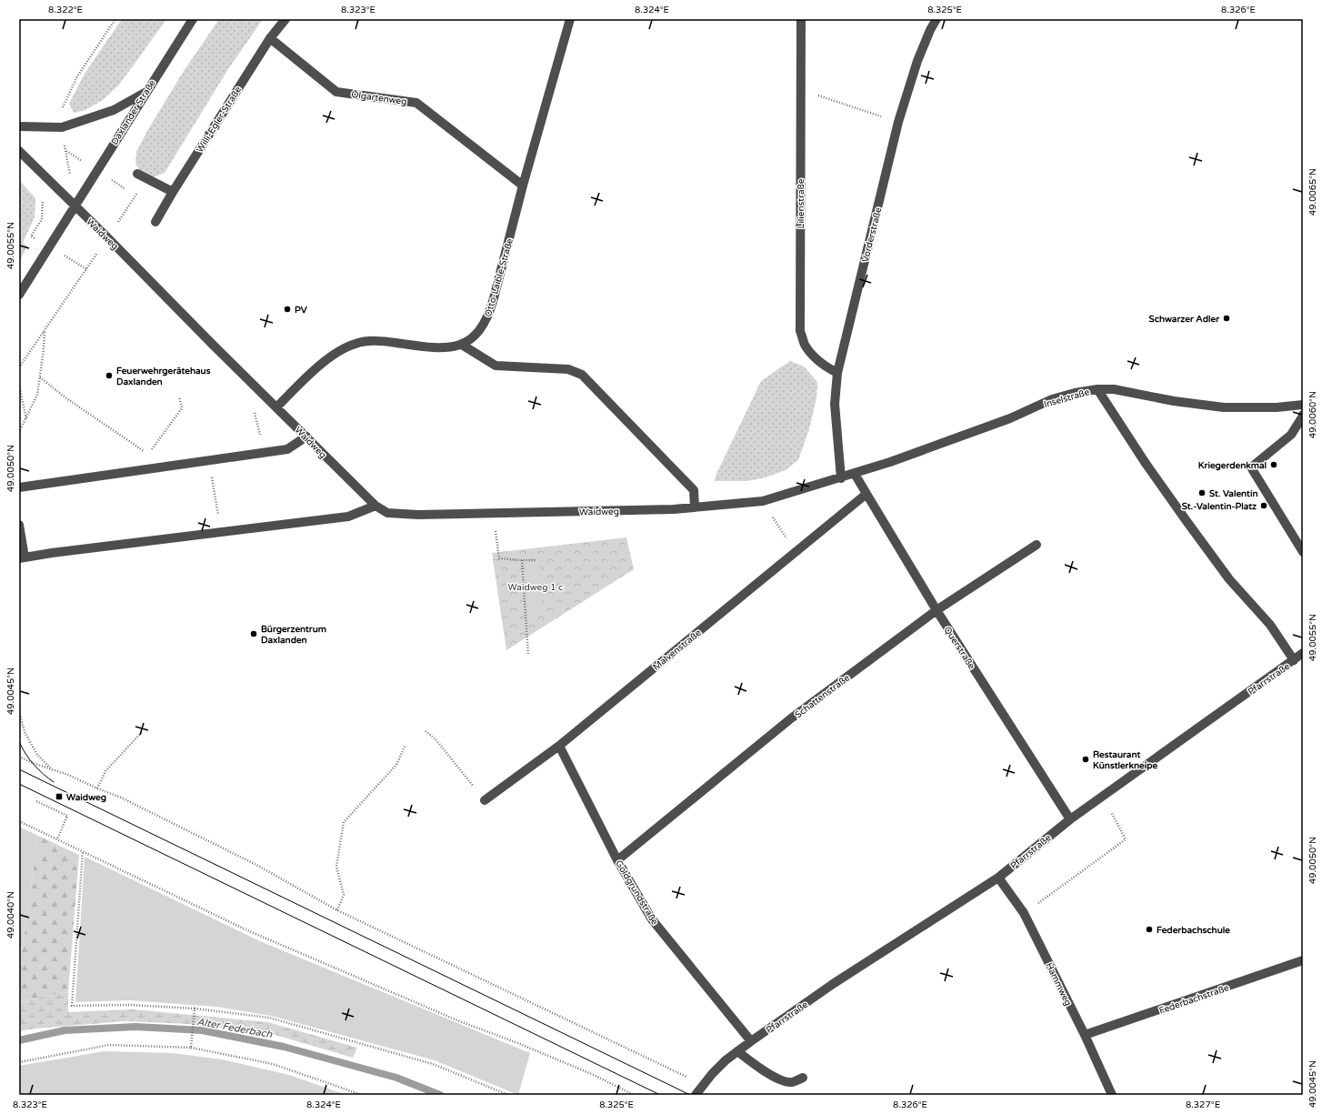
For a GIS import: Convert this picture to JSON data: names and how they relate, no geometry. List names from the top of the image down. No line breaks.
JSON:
{"streets":{"street":["Ölgartenweg","Daxlander Straße","Willi-Egler-Straße","Lilienstraße","Waidweg","Vorderstraße","Otto-Laible-Straße","Inselstraße","Querstraße","Malvenstraße","Pfarrstraße","Schattenstraße","Goldgrundstraße","Hammweg","Federbachstraße"]},"crossings":[["Ölgartenweg","Willi-Egler-Straße"],["Ölgartenweg","Otto-Laible-Straße"],["Daxlander Straße","Waidweg"],["Lilienstraße","Vorderstraße"],["Waidweg","Vorderstraße"],["Waidweg","Otto-Laible-Straße"],["Waidweg","Inselstraße"],["Vorderstraße","Inselstraße"],["Inselstraße","Querstraße"],["Querstraße","Malvenstraße"],["Querstraße","Pfarrstraße"],["Querstraße","Schattenstraße"],["Malvenstraße","Goldgrundstraße"],["Pfarrstraße","Goldgrundstraße"],["Pfarrstraße","Hammweg"],["Schattenstraße","Goldgrundstraße"],["Hammweg","Federbachstraße"]],"water":["Alter Federbach"],"parks":["Waidweg 1 c"],"places":{"other":["PV","Schwarzer Adler","Feuerwehrgerätehaus Daxlanden","Kriegerdenkmal","St. Valentin","St.-Valentin-Platz","Bürgerzentrum Daxlanden","Restaurant Künstlerkneipe","Federbachschule"],"transit":["Waidweg"]},"coordinates":["8.322°E","8.323°E","8.324°E","8.325°E","8.326°E","49.0065°N","49.0055°N","49.0060°N","49.0050°N","49.0045°N","49.0040°N","8.327°E"]}
